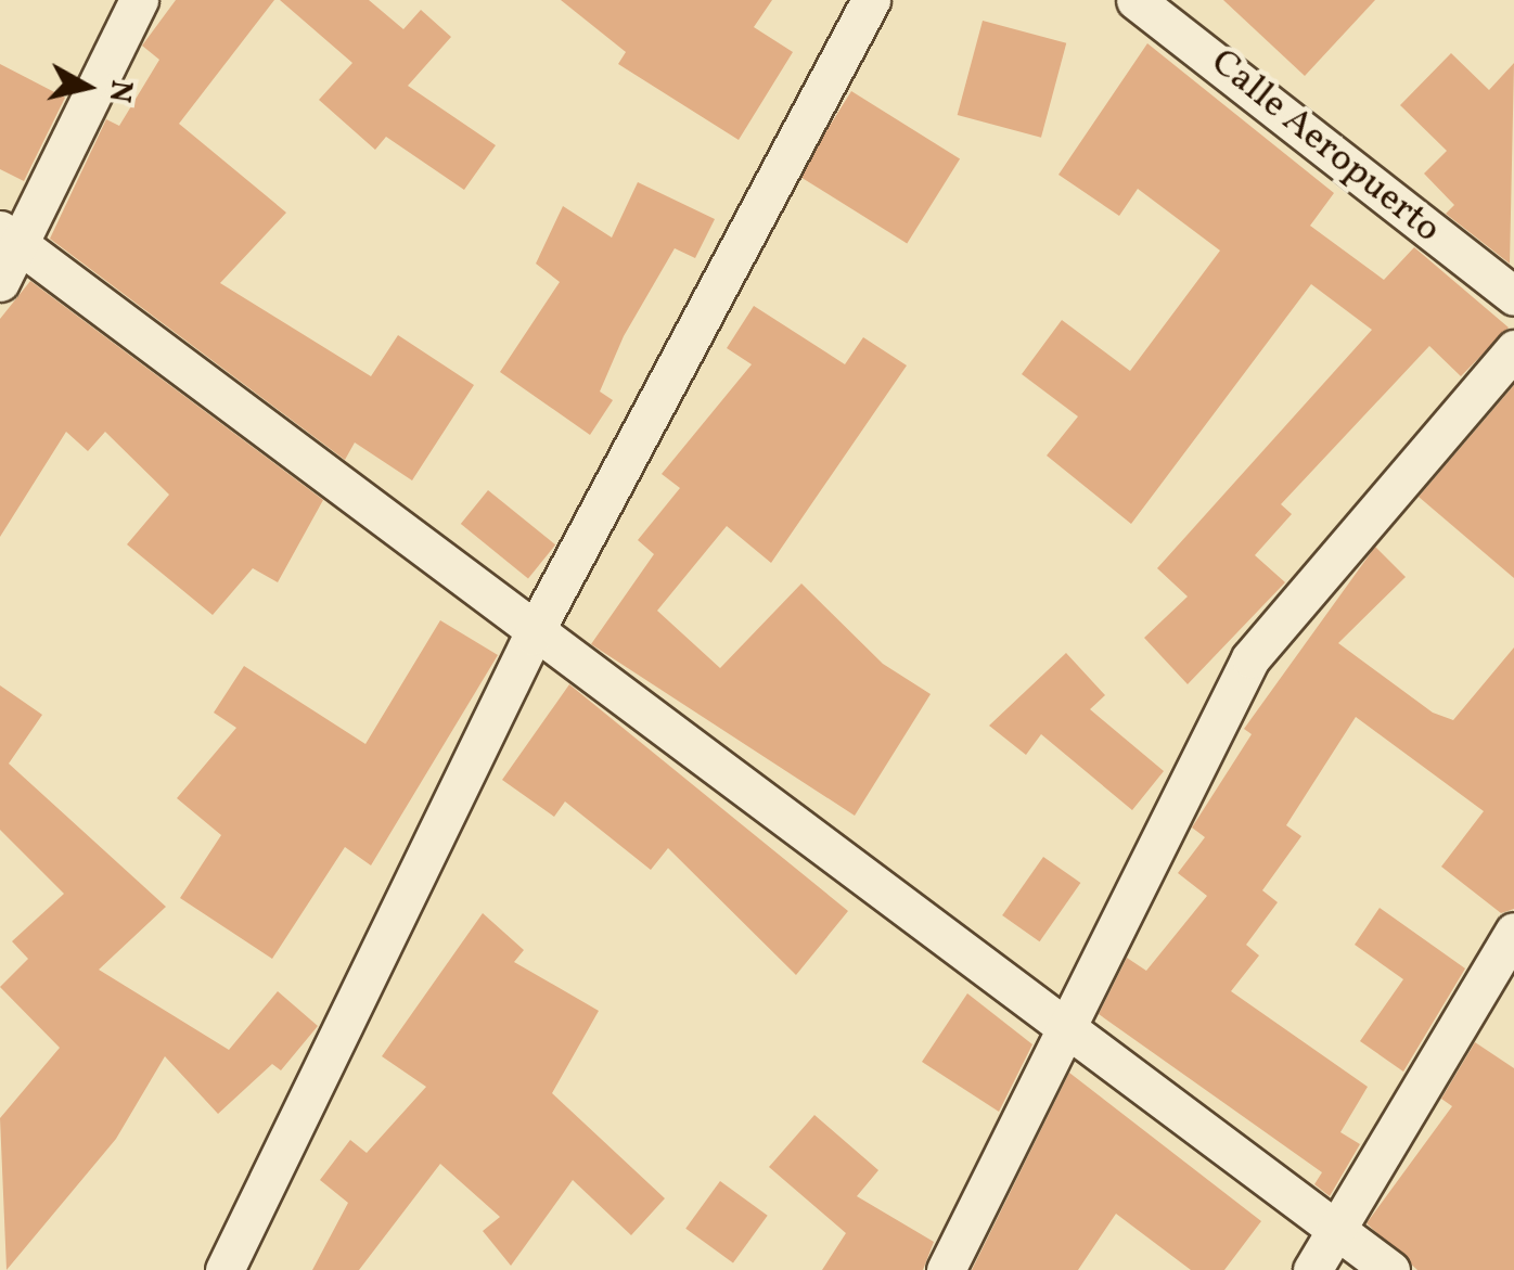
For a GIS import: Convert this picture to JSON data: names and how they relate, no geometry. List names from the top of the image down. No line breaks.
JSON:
{"streets":{"street":["Calle Aeropuerto"]},"north":"right"}
